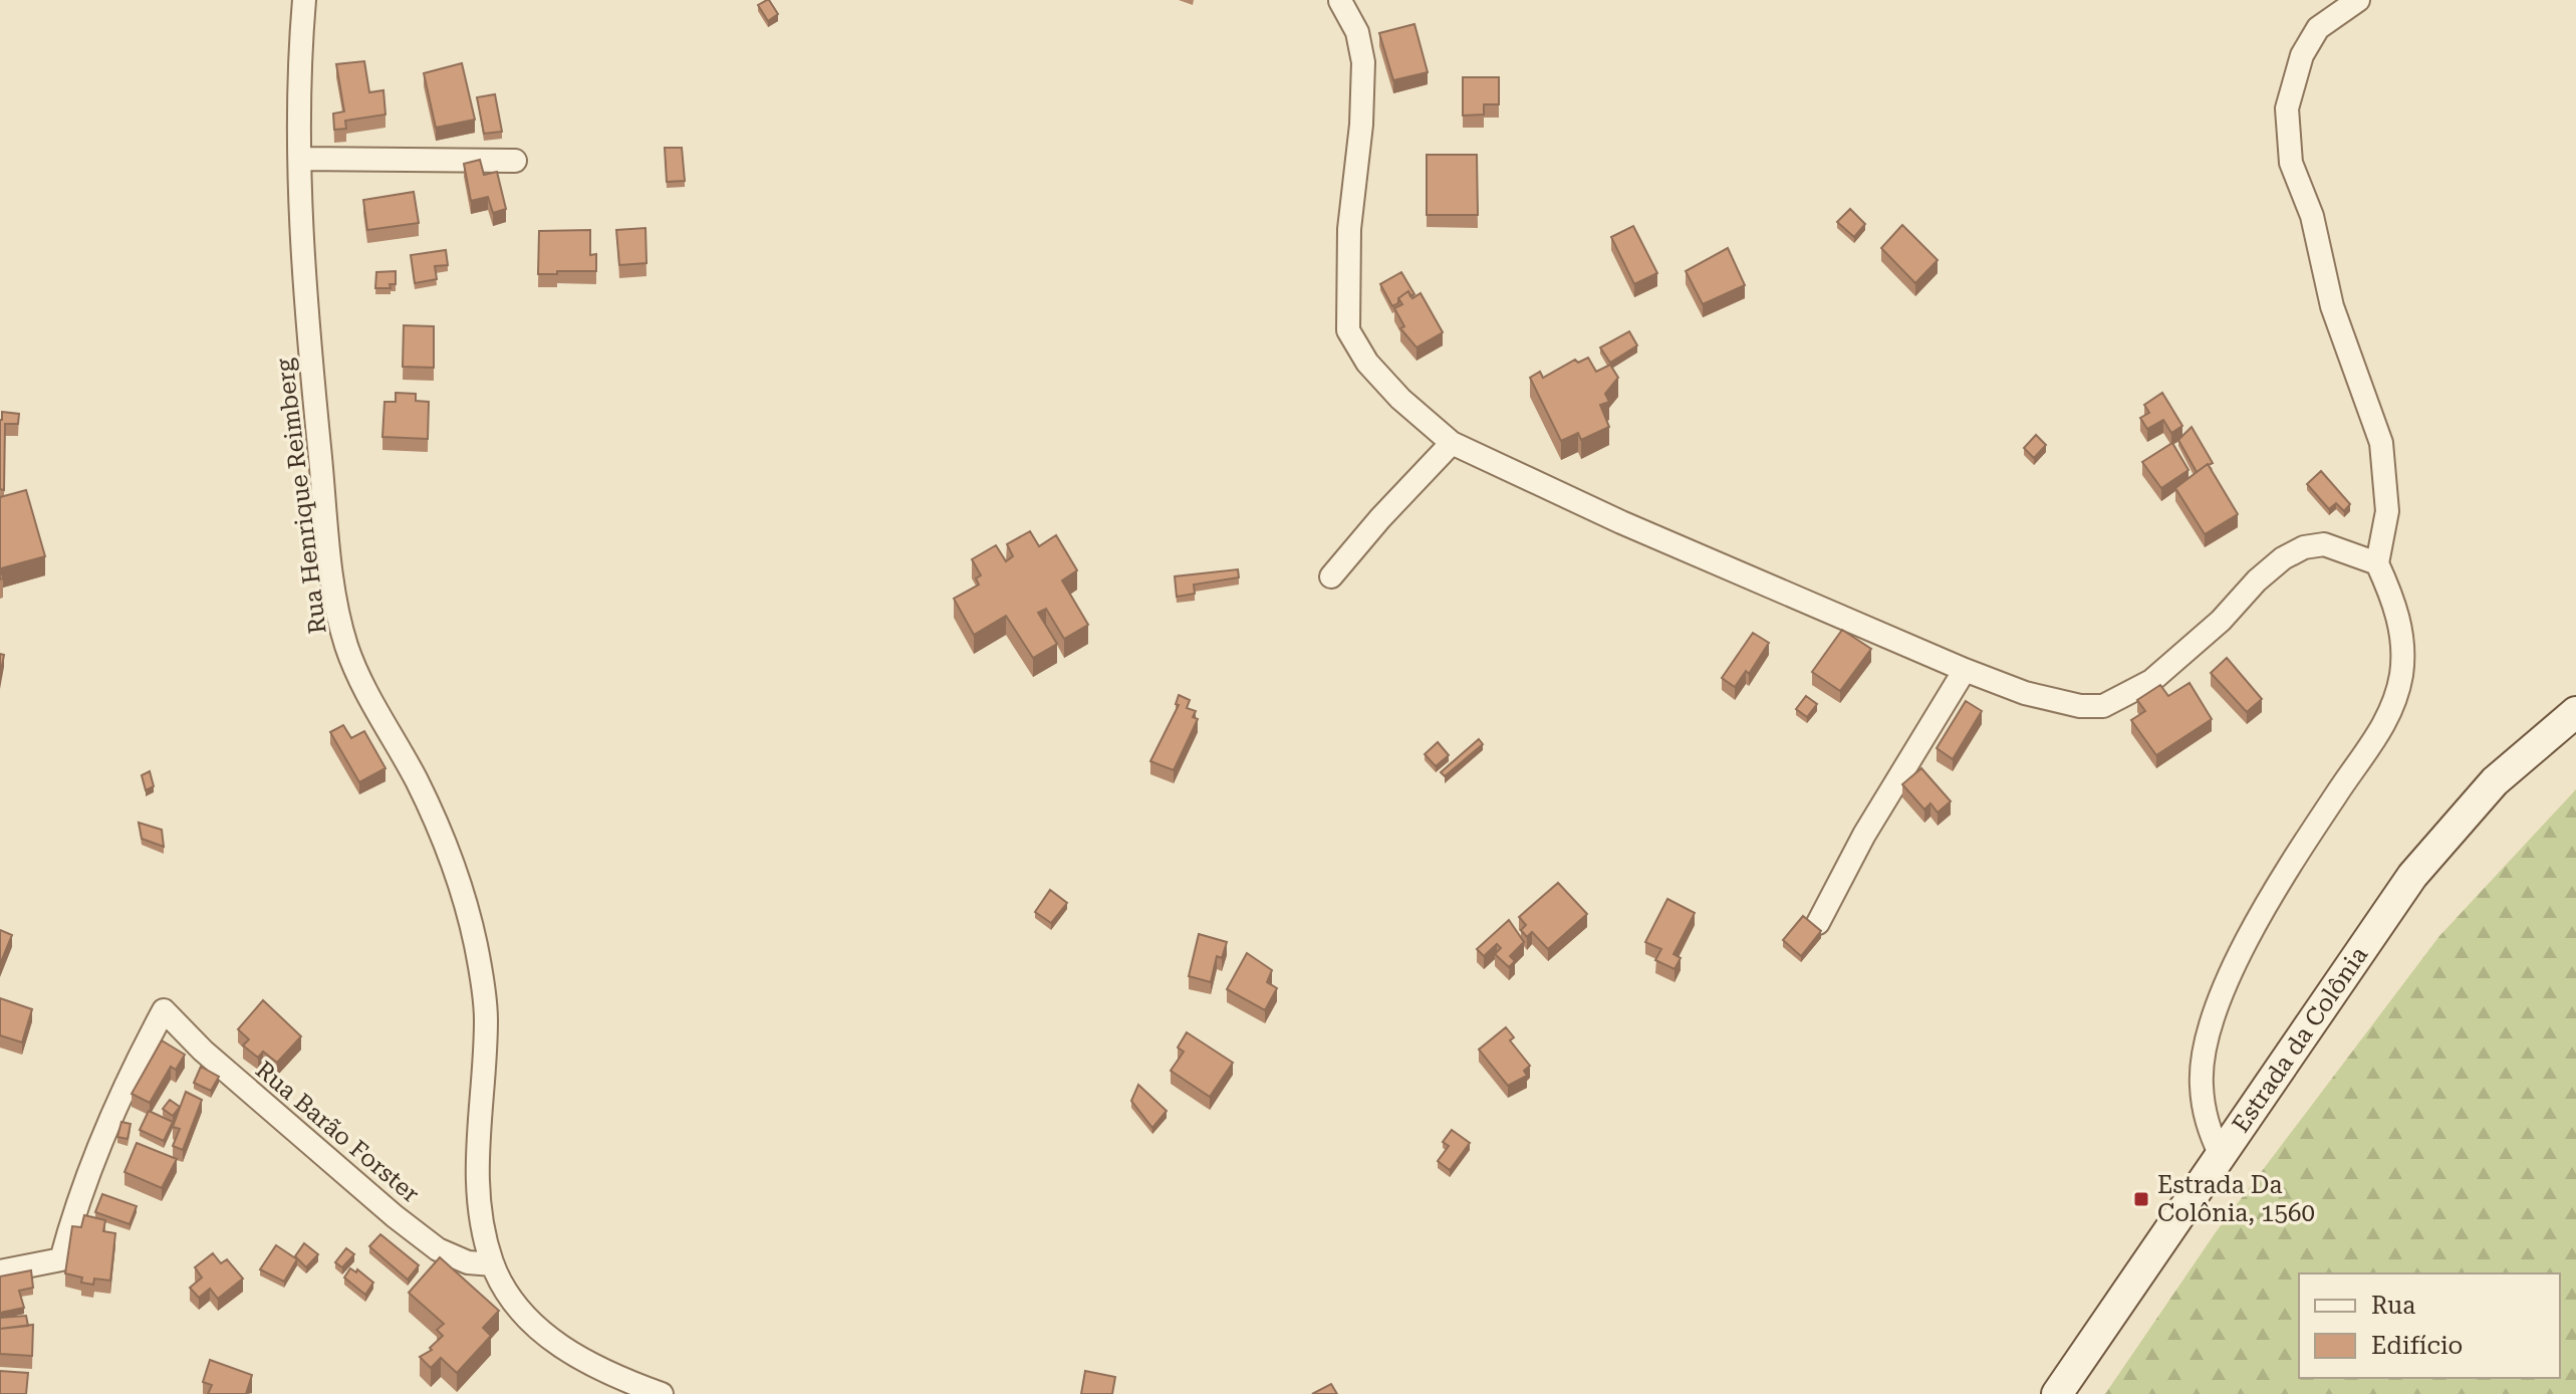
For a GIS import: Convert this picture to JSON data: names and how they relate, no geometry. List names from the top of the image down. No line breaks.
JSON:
{"streets":{"main road":["Estrada da Colônia"],"street":["Rua Henrique Reimberg","Rua Barão Forster"]},"crossings":[["Rua Henrique Reimberg","Rua Barão Forster"]],"places":{"transit":["Estrada Da Colônia, 1560"]},"legend":["Rua","Edifício"]}
